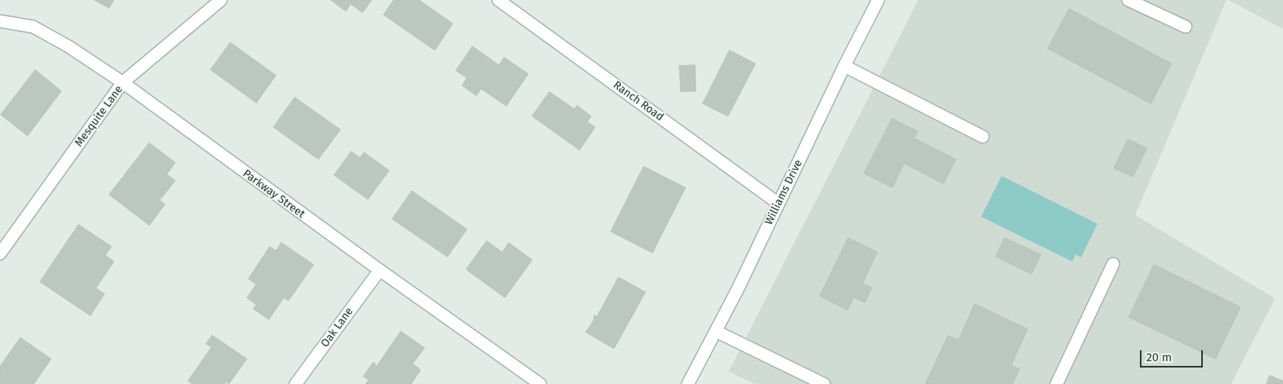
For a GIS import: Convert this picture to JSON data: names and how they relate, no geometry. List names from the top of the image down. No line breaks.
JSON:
{"streets":{"street":["Ranch Road","Mesquite Lane","Williams Drive","Parkway Street","Oak Lane"]},"crossings":[["Ranch Road","Williams Drive"],["Mesquite Lane","Parkway Street"],["Parkway Street","Oak Lane"]],"scale_bar":"20 m"}
